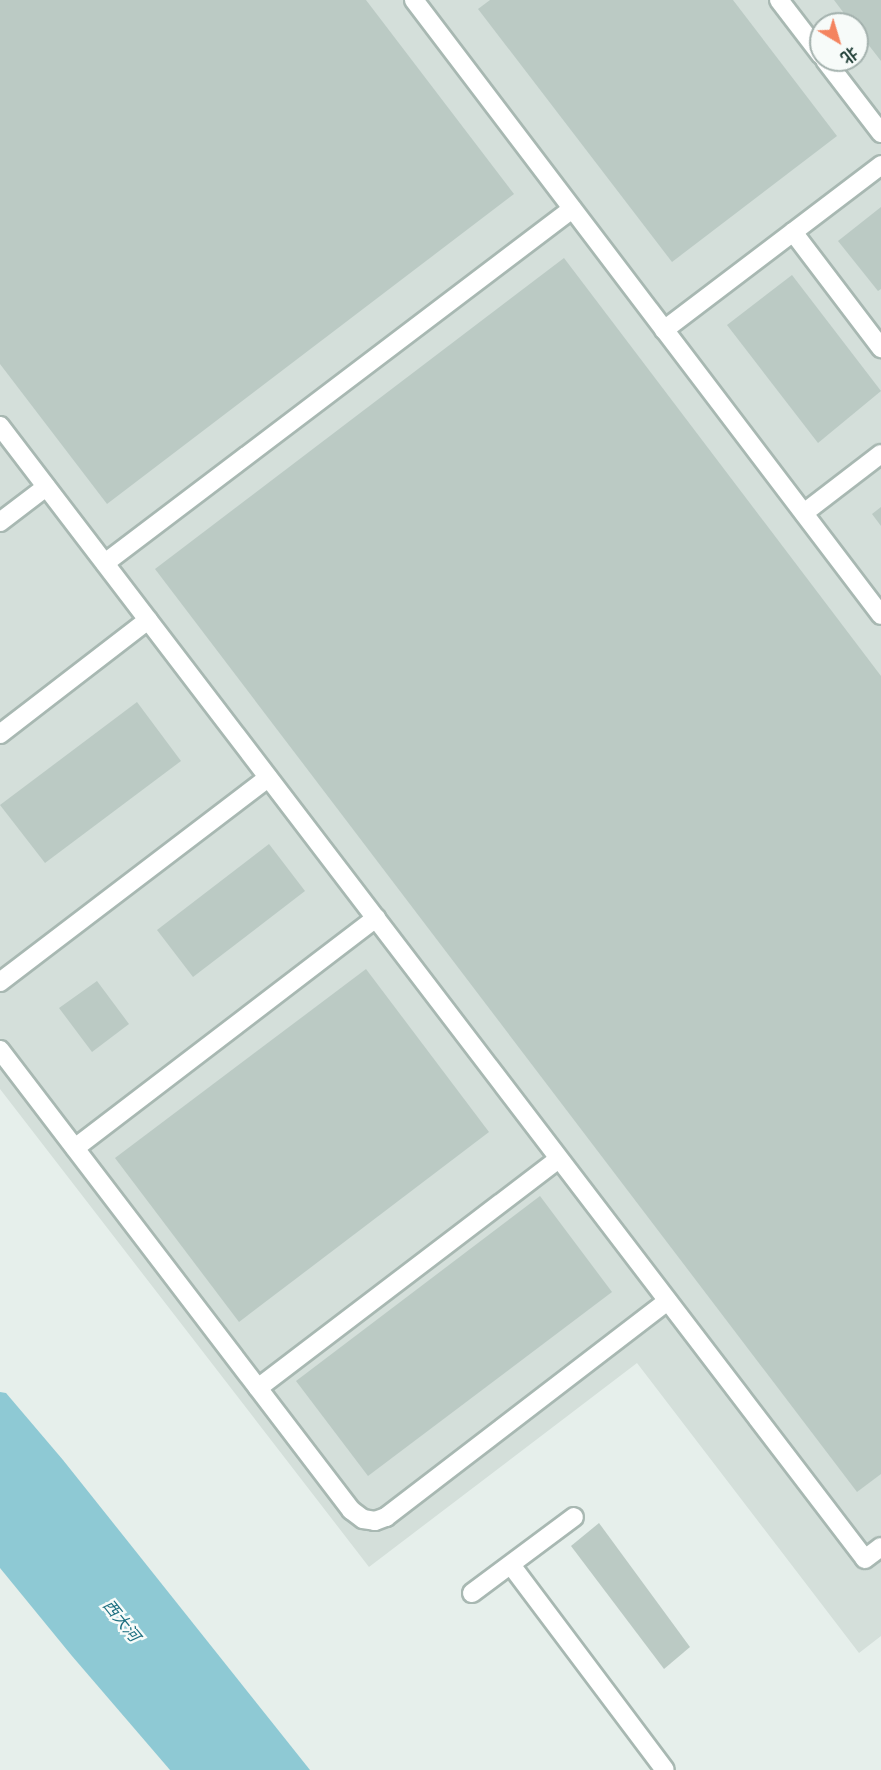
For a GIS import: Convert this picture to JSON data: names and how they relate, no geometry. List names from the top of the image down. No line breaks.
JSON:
{"water":["西大河"],"north":"bottom right"}
